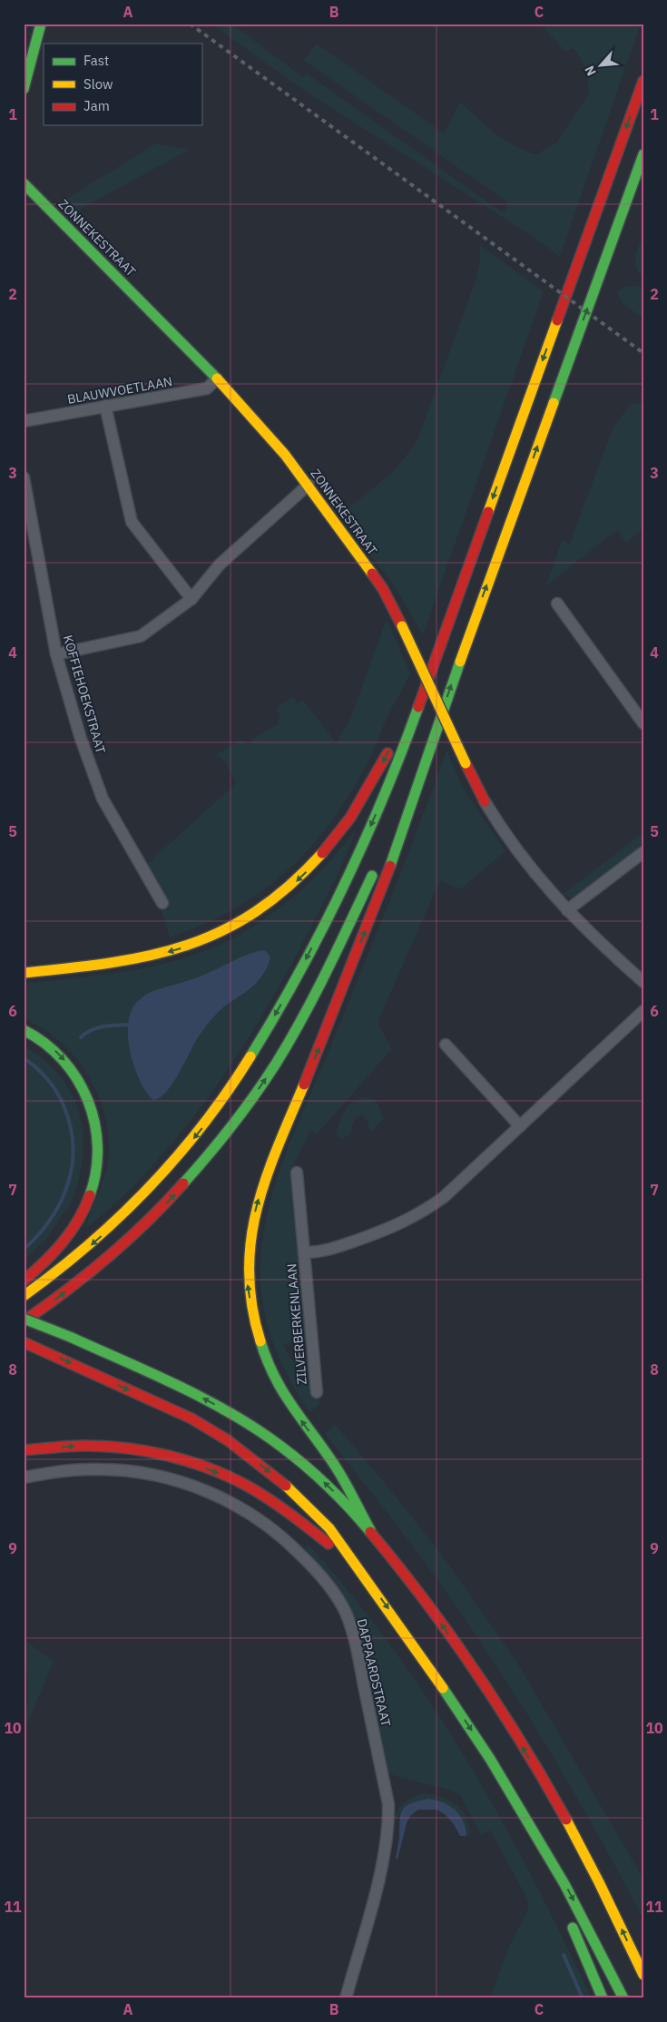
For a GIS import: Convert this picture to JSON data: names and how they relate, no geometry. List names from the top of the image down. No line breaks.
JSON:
{"streets":{"main road":["ZONNEKESTRAAT"],"street":["BLAUWVOETLAAN","KOFFIEHOEKSTRAAT","ZILVERBERKENLAAN","DAPPAARDSTRAAT"]},"crossings":[["ZONNEKESTRAAT","BLAUWVOETLAAN"]],"legend":["Fast","Slow","Jam"],"north":"bottom left","grid":{"columns":["A","B","C"],"rows":["1","2","3","4","5","6","7","8","9","10","11"]}}
